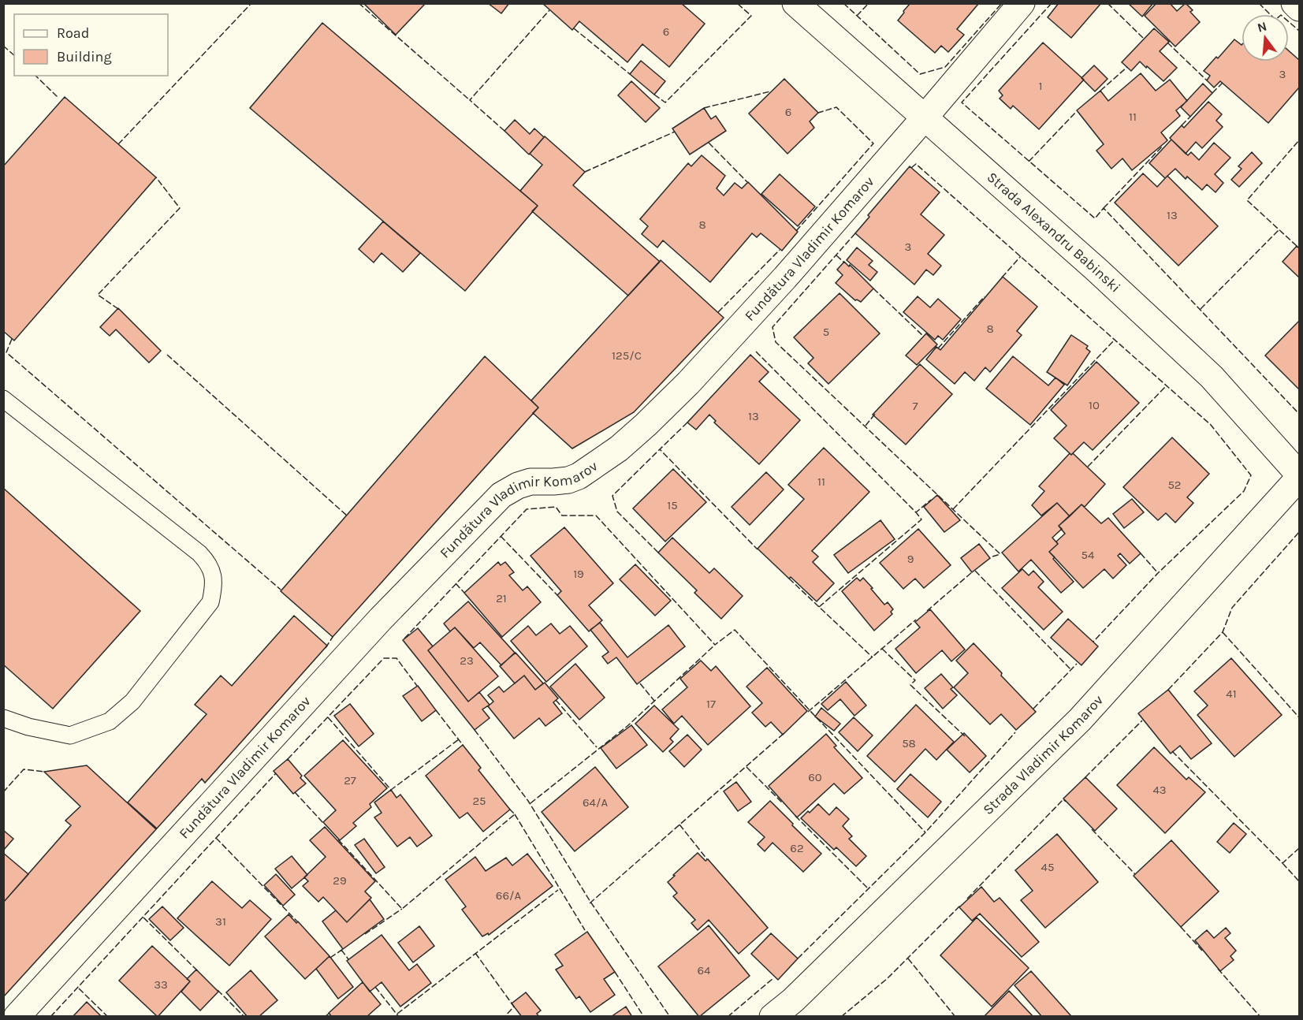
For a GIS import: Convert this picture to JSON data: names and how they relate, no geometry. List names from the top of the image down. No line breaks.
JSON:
{"streets":{"street":["Strada Alexandru Babinski","Fundătura Vladimir Komarov","Strada Vladimir Komarov"]},"crossings":[["Strada Alexandru Babinski","Fundătura Vladimir Komarov"],["Strada Alexandru Babinski","Strada Vladimir Komarov"]],"house_numbers":["6","3","1","6","11","13","8","3","8","5","125/C","10","7","13","11","52","15","54","9","19","21","23","41","17","58","60","27","43","25","64/A","62","45","29","66/A","31","64","33"],"legend":["Road","Building"],"north":"top"}
